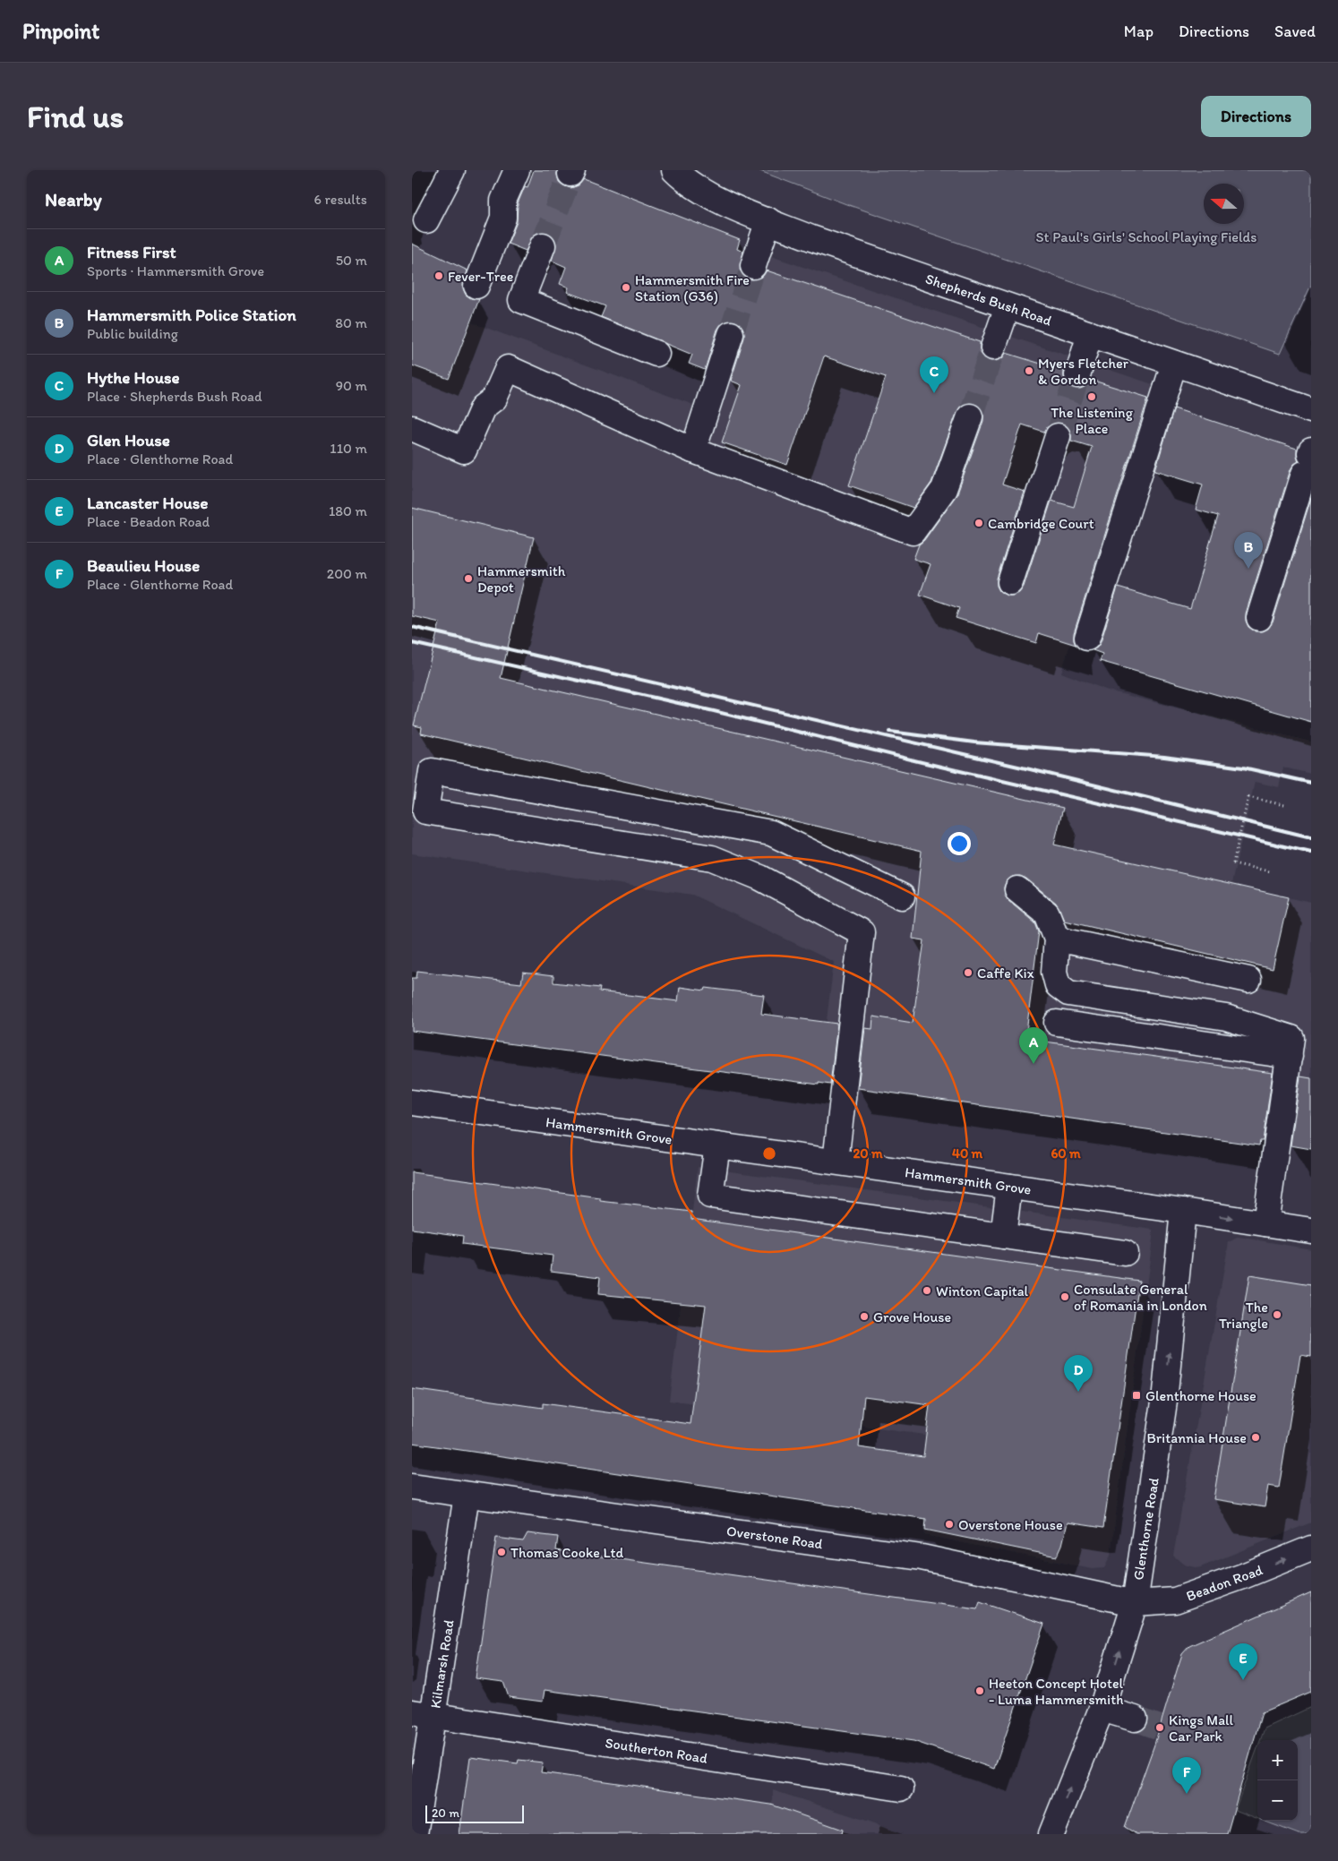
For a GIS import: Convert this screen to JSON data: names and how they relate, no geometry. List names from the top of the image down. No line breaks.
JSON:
{"streets":{"street":["Shepherds Bush Road","Hammersmith Grove","Glenthorne Road","Overstone Road","Beadon Road","Kilmarsh Road","Southerton Road"]},"crossings":[["Hammersmith Grove","Glenthorne Road"],["Glenthorne Road","Overstone Road"],["Glenthorne Road","Beadon Road"],["Overstone Road","Beadon Road"],["Overstone Road","Kilmarsh Road"],["Kilmarsh Road","Southerton Road"]],"one_way":["Glenthorne Road","Beadon Road"],"parks":["St Paul's Girls' School Playing Fields"],"places":{"other":["Fever-Tree","Hammersmith Fire Station (G36)","Myers Fletcher & Gordon","The Listening Place","Cambridge Court","Hammersmith Depot","Caffe Kix","Winton Capital","Consulate General of Romania in London","The Triangle","Grove House","Britannia House","Overstone House","Thomas Cooke Ltd","Heeton Concept Hotel - Luma Hammersmith","Kings Mall Car Park"],"transit":["Glenthorne House"]},"scale_bar":"20 m","north":"left","page":{"header":"Pinpoint","nav":["Map","Directions","Saved"],"buttons":"Directions","title":"Find us","heading":["Nearby","6 results"],"list":[{"mark":"A","name":"Fitness First","note":"Sports · Hammersmith Grove","value":"50 m"},{"mark":"B","name":"Hammersmith Police Station","note":"Public building","value":"80 m"},{"mark":"C","name":"Hythe House","note":"Place · Shepherds Bush Road","value":"90 m"},{"mark":"D","name":"Glen House","note":"Place · Glenthorne Road","value":"110 m"},{"mark":"E","name":"Lancaster House","note":"Place · Beadon Road","value":"180 m"},{"mark":"F","name":"Beaulieu House","note":"Place · Glenthorne Road","value":"200 m"}],"pins":["C","B","A","D","E","F"],"map_buttons":["+","−"],"scale":"20 m"},"rings":["20 m","40 m","60 m"]}
